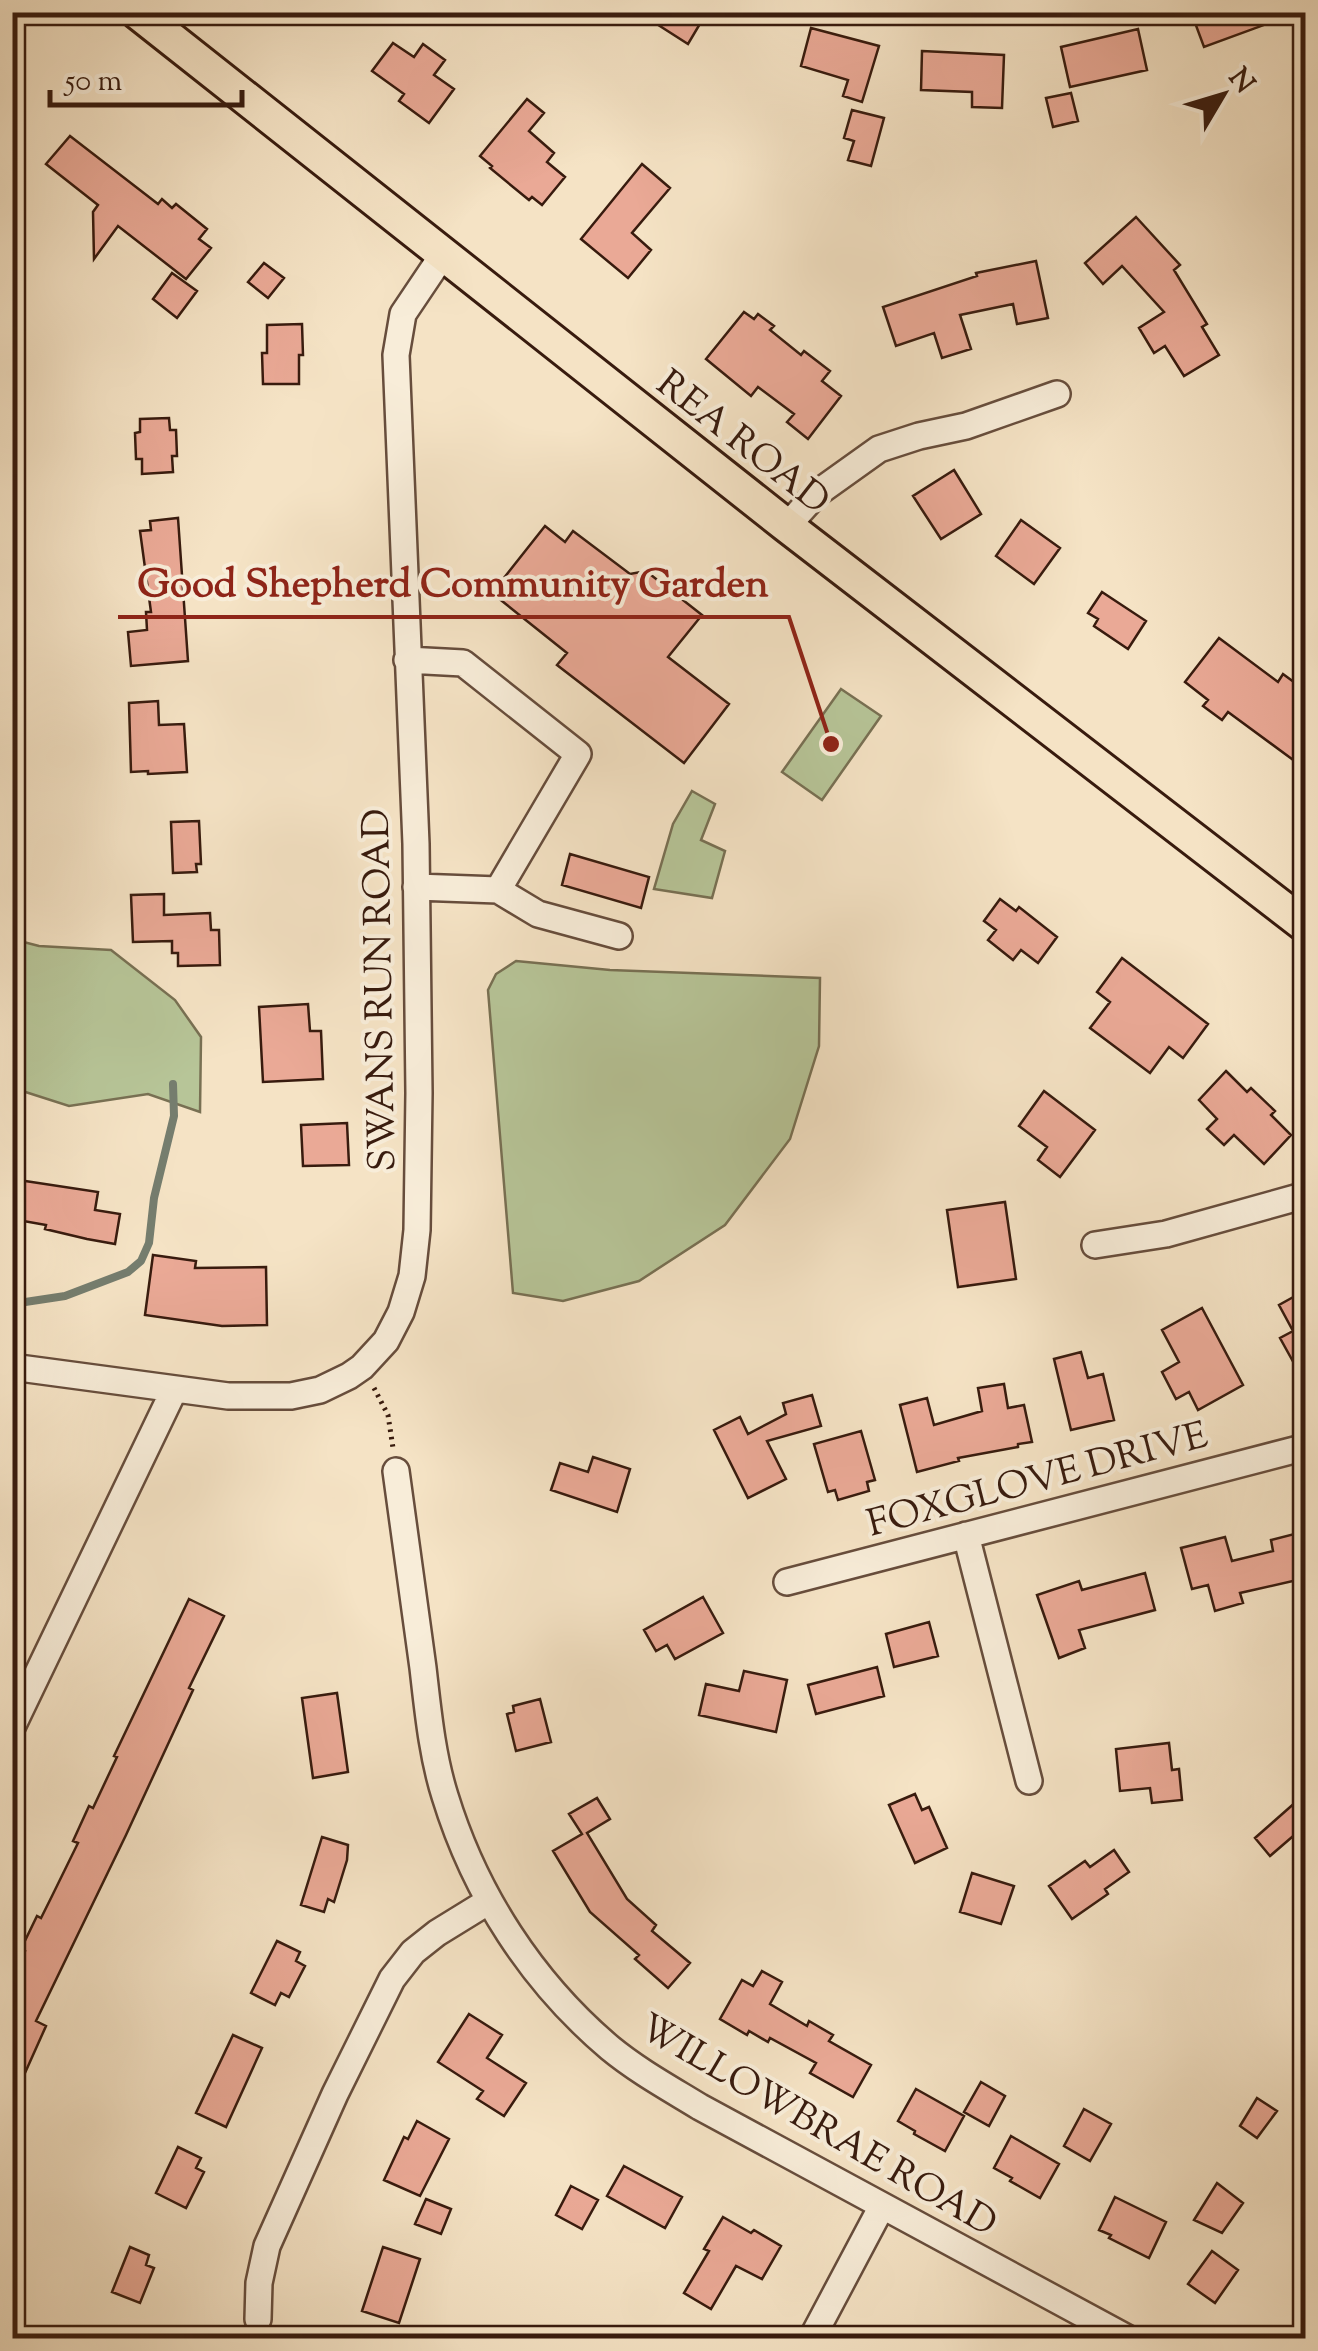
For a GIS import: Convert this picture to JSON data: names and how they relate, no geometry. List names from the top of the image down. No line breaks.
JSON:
{"streets":{"main road":["REA ROAD"],"street":["SWANS RUN ROAD","FOXGLOVE DRIVE","WILLOWBRAE ROAD"]},"crossings":[["REA ROAD","SWANS RUN ROAD"]],"places":["Good Shepherd Community Garden"],"scale_bar":"50 m","north":"top right"}
